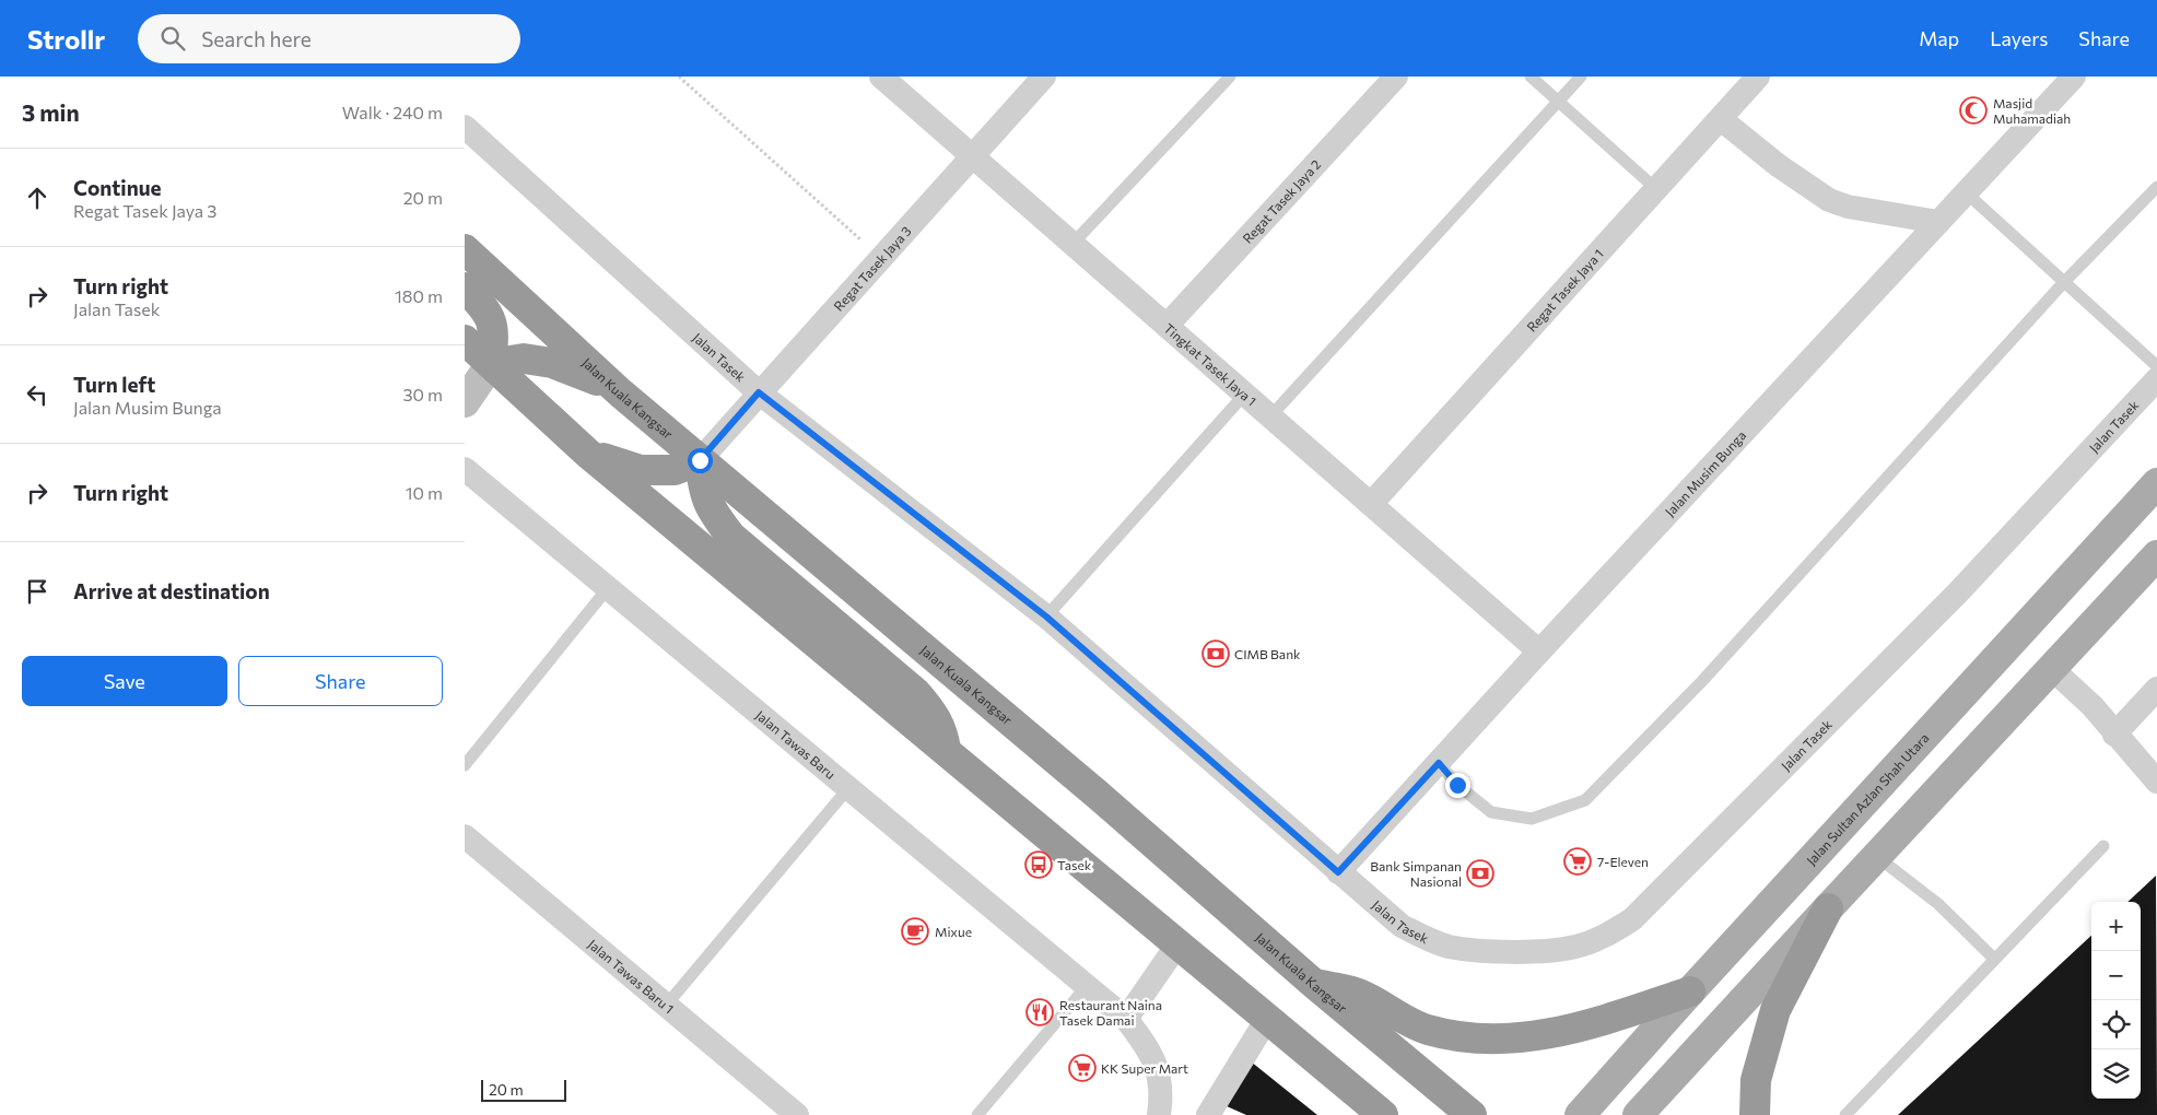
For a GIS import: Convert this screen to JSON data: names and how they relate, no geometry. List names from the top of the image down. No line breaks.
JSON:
{"streets":{"highway":["Jalan Kuala Kangsar"],"main road":["Jalan Sultan Azlan Shah Utara"],"street":["Regat Tasek Jaya 2","Regat Tasek Jaya 3","Regat Tasek Jaya 1","Jalan Tasek","Tingkat Tasek Jaya 1","Jalan Musim Bunga","Jalan Tawas Baru","Jalan Tawas Baru 1"]},"crossings":[["Regat Tasek Jaya 2","Tingkat Tasek Jaya 1"],["Regat Tasek Jaya 3","Jalan Tasek"],["Regat Tasek Jaya 3","Tingkat Tasek Jaya 1"],["Regat Tasek Jaya 3","Jalan Kuala Kangsar"],["Regat Tasek Jaya 1","Tingkat Tasek Jaya 1"],["Jalan Tasek","Jalan Musim Bunga"],["Tingkat Tasek Jaya 1","Jalan Musim Bunga"]],"places":{"mosque":["Masjid Muhamadiah"],"bank":["CIMB Bank","Bank Simpanan Nasional"],"supermarket":["7-Eleven","KK Super Mart"],"bus stop":["Tasek"],"cafe":["Mixue"],"restaurant":["Restaurant Naina Tasek Damai"]},"scale_bar":"20 m","page":{"header":"Strollr","search":"Search here","nav":["Map","Layers","Share"],"heading":["3 min","Walk · 240 m"],"list":[["Continue","Regat Tasek Jaya 3","20 m"],["Turn right","Jalan Tasek","180 m"],["Turn left","Jalan Musim Bunga","30 m"],["Turn right","10 m"],"Arrive at destination"],"buttons":["Save","Share"],"map_buttons":["+","−"],"scale":"20 m"}}
